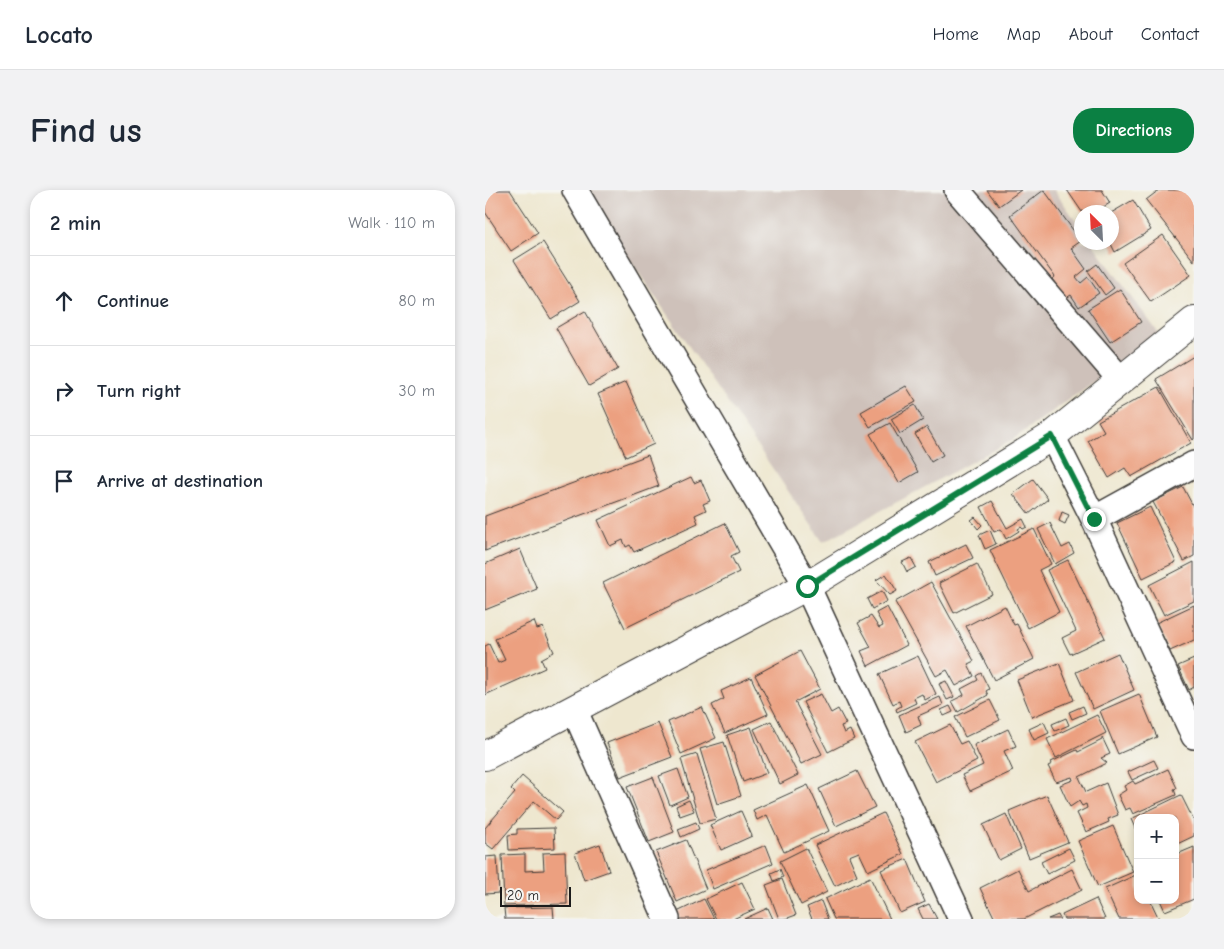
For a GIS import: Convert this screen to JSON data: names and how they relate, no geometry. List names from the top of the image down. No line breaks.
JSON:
{"scale_bar":"20 m","north":"top left","page":{"header":"Locato","nav":["Home","Map","About","Contact"],"buttons":"Directions","title":"Find us","heading":["2 min","Walk · 110 m"],"list":[["Continue","80 m"],["Turn right","30 m"],"Arrive at destination"],"map_buttons":["+","−"],"scale":"20 m"}}
